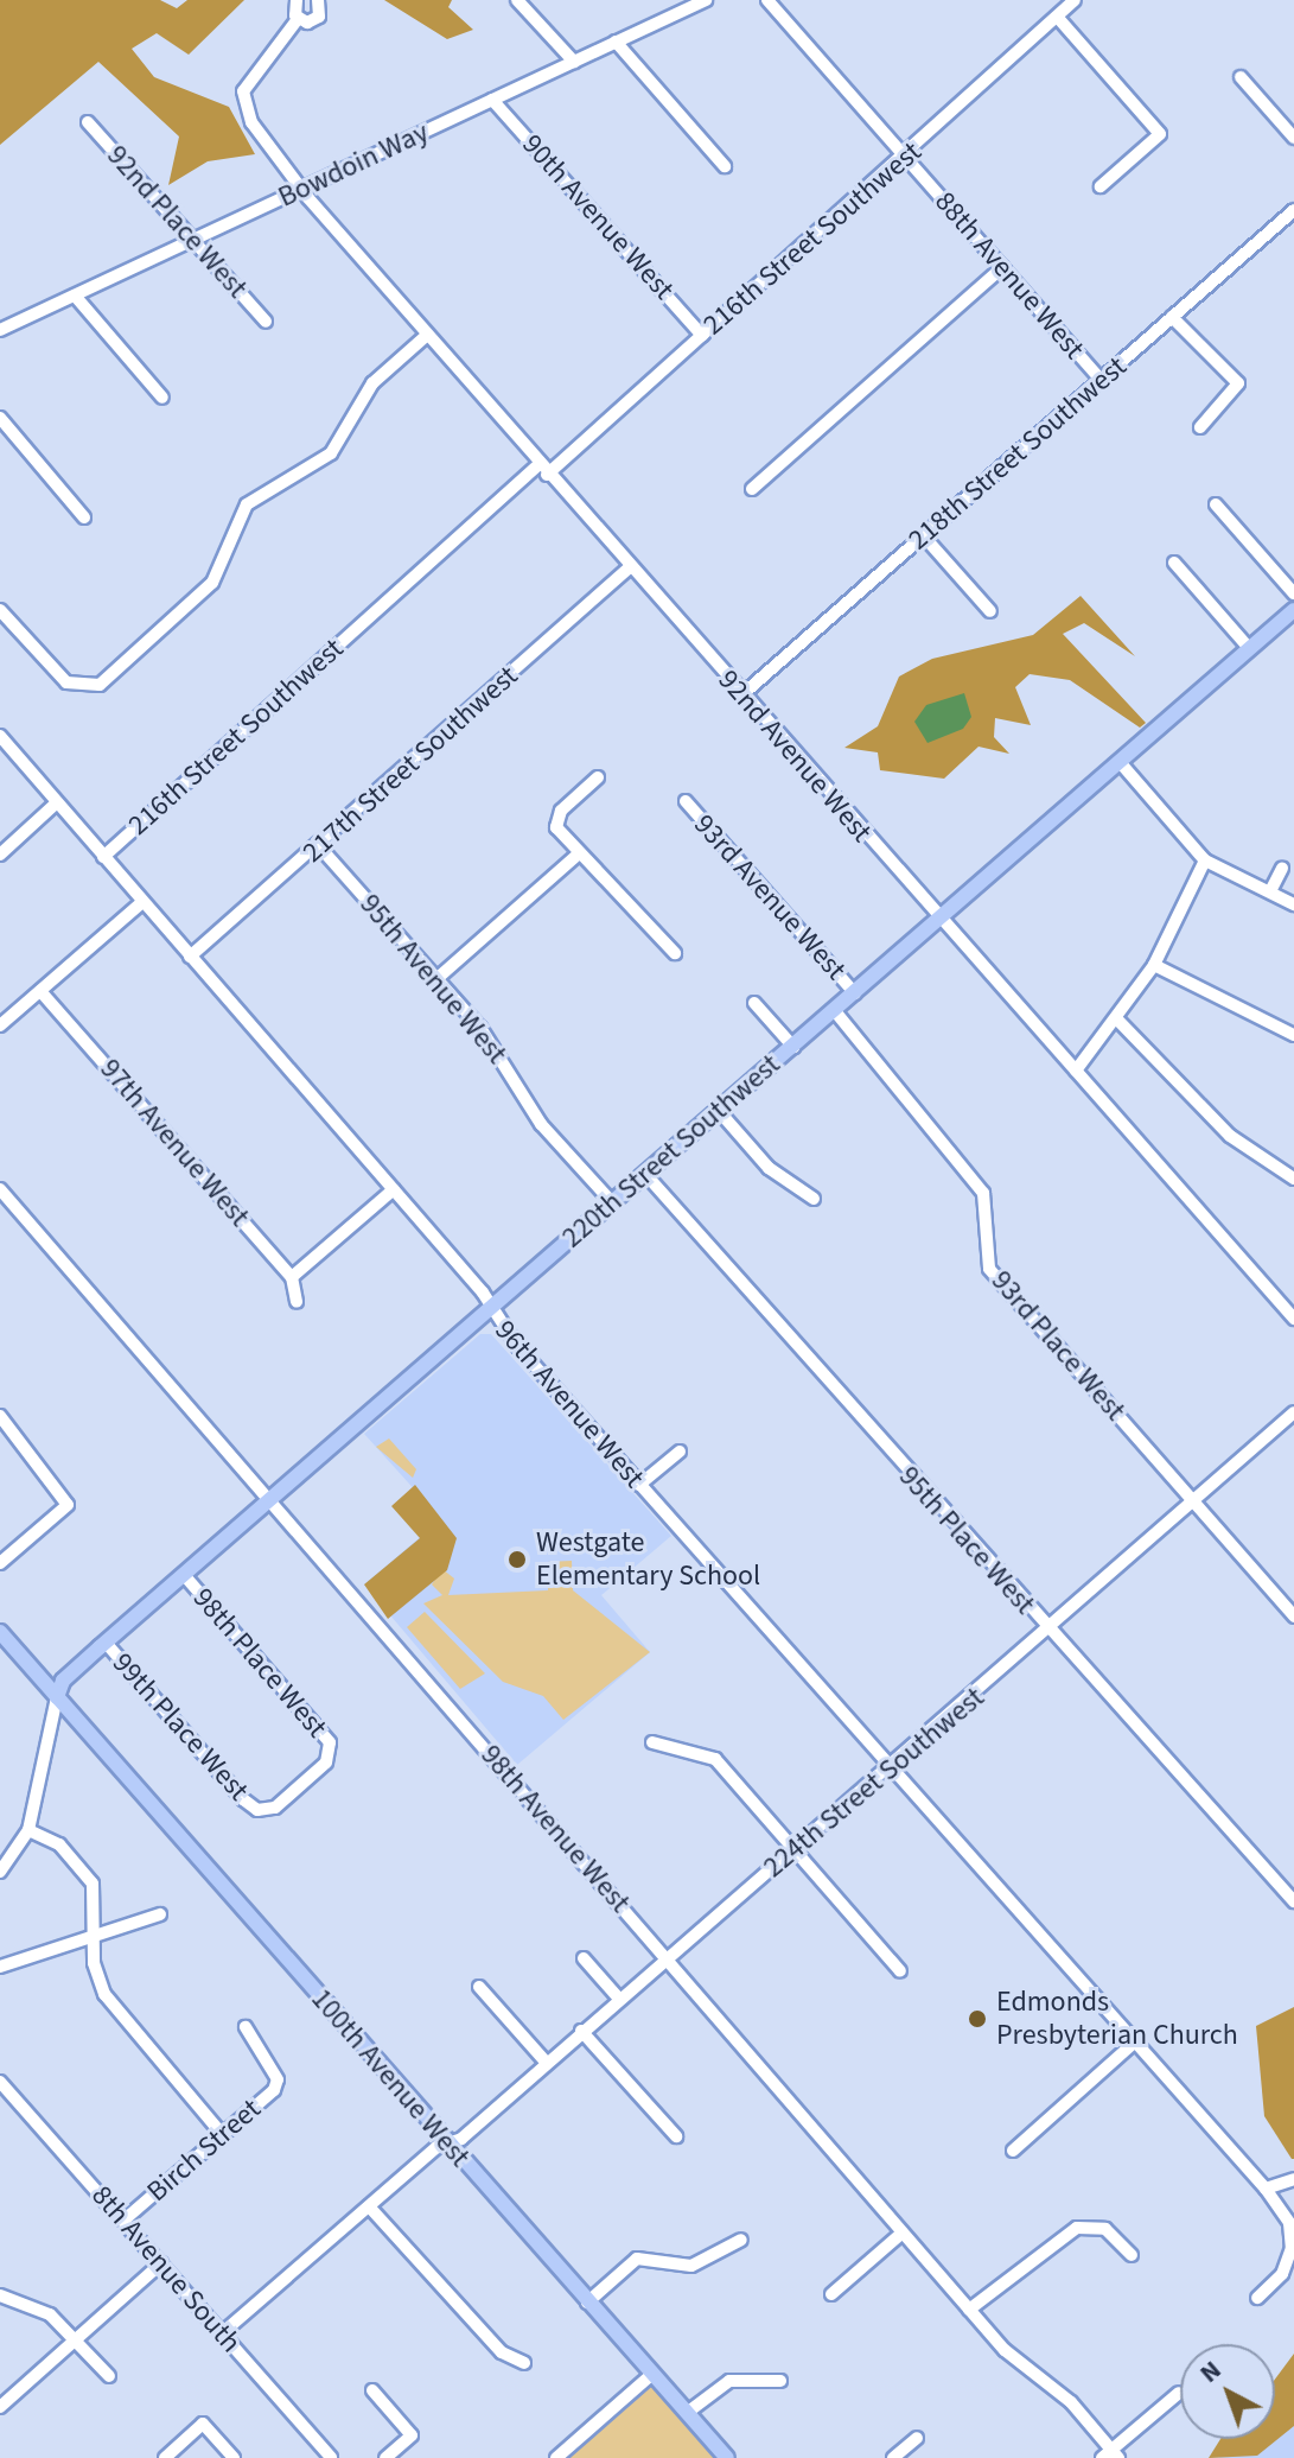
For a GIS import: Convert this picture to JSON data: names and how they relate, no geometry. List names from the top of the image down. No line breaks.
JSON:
{"streets":{"main road":["220th Street Southwest","100th Avenue West"],"street":["Bowdoin Way","90th Avenue West","92nd Place West","216th Street Southwest","88th Avenue West","218th Street Southwest","92nd Avenue West","217th Street Southwest","93rd Avenue West","95th Avenue West","97th Avenue West","93rd Place West","96th Avenue West","95th Place West","98th Place West","99th Place West","224th Street Southwest","98th Avenue West","Birch Street","8th Avenue South"]},"crossings":[["Bowdoin Way","90th Avenue West"],["Bowdoin Way","92nd Place West"],["Bowdoin Way","92nd Avenue West"],["90th Avenue West","216th Street Southwest"],["216th Street Southwest","88th Avenue West"],["216th Street Southwest","92nd Avenue West"],["216th Street Southwest","96th Avenue West"],["88th Avenue West","218th Street Southwest"],["218th Street Southwest","92nd Avenue West"],["92nd Avenue West","217th Street Southwest"],["92nd Avenue West","220th Street Southwest"],["217th Street Southwest","95th Avenue West"],["217th Street Southwest","96th Avenue West"],["93rd Avenue West","220th Street Southwest"],["95th Avenue West","220th Street Southwest"],["220th Street Southwest","93rd Place West"],["220th Street Southwest","96th Avenue West"],["220th Street Southwest","95th Place West"],["220th Street Southwest","98th Place West"],["220th Street Southwest","99th Place West"],["220th Street Southwest","98th Avenue West"],["220th Street Southwest","100th Avenue West"],["93rd Place West","224th Street Southwest"],["96th Avenue West","224th Street Southwest"],["95th Place West","224th Street Southwest"],["98th Place West","99th Place West"],["224th Street Southwest","98th Avenue West"],["224th Street Southwest","100th Avenue West"],["224th Street Southwest","8th Avenue South"],["Birch Street","8th Avenue South"]],"places":["Westgate Elementary School","Edmonds Presbyterian Church"],"north":"top left"}
